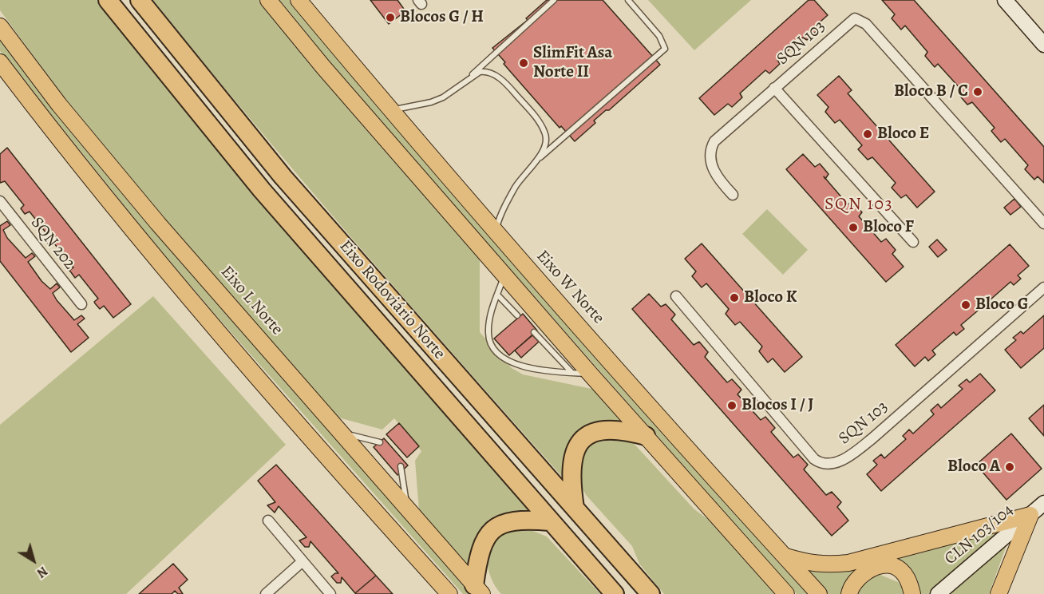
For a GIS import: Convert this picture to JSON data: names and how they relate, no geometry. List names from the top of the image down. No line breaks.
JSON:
{"streets":{"highway":["Eixo Rodoviário Norte"],"main road":["Eixo W Norte","Eixo L Norte"],"street":["SQN 103","SQN 202","CLN 103/104"]},"districts":["SQN 103"],"places":["Blocos G / H","SlimFit Asa Norte II","Bloco B / C","Bloco E","Bloco F","Bloco K","Bloco G","Blocos I / J","Bloco A"],"north":"bottom right"}
